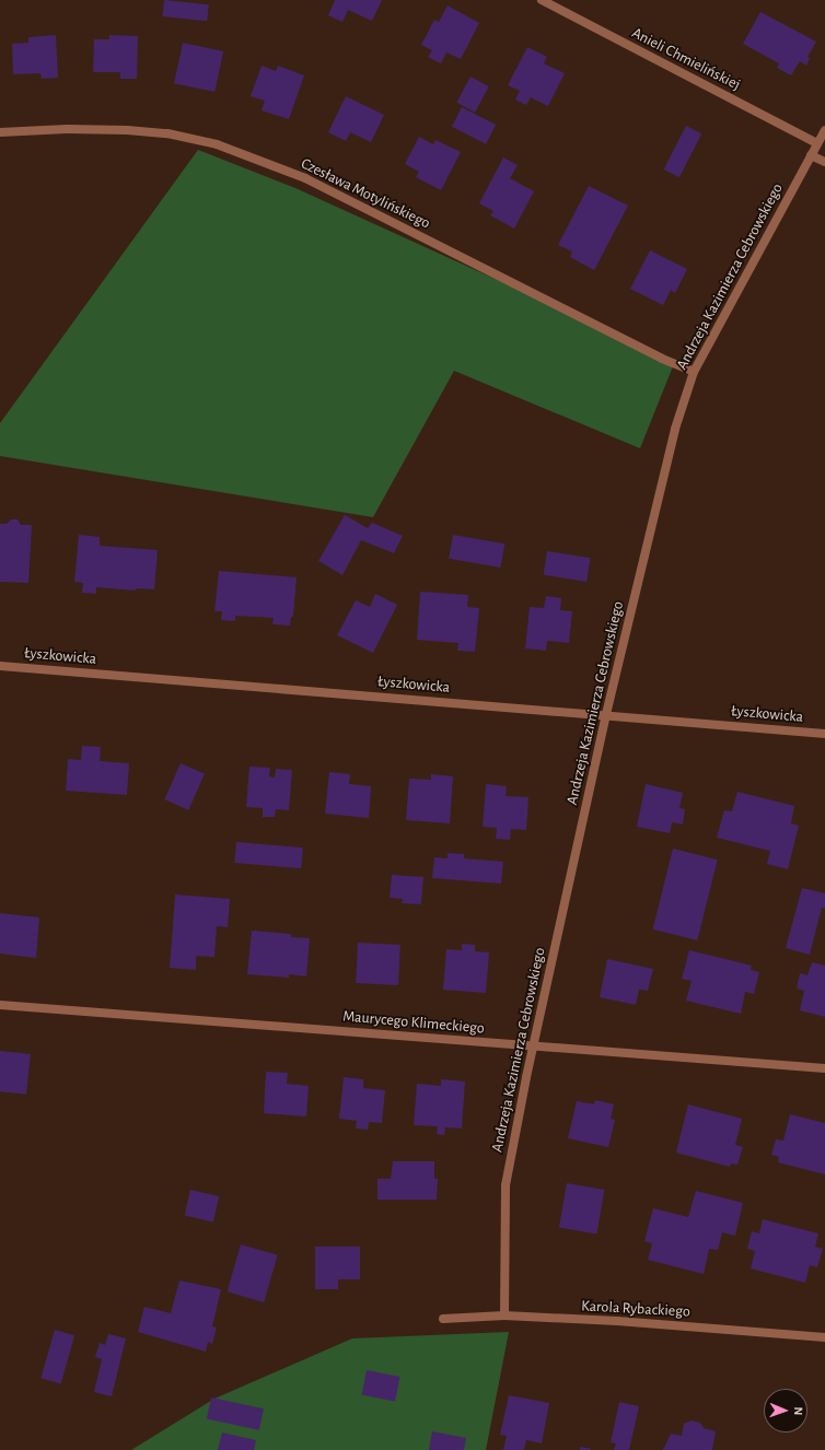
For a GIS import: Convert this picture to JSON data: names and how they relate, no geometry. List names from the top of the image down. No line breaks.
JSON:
{"streets":{"street":["Anieli Chmielińskiej","Czesława Motylińskiego","Andrzeja Kazimierza Cebrowskiego","Łyszkowicka","Maurycego Klimeckiego","Karola Rybackiego"]},"crossings":[["Anieli Chmielińskiej","Andrzeja Kazimierza Cebrowskiego"],["Czesława Motylińskiego","Andrzeja Kazimierza Cebrowskiego"],["Andrzeja Kazimierza Cebrowskiego","Łyszkowicka"],["Andrzeja Kazimierza Cebrowskiego","Maurycego Klimeckiego"],["Andrzeja Kazimierza Cebrowskiego","Karola Rybackiego"]],"north":"right"}
